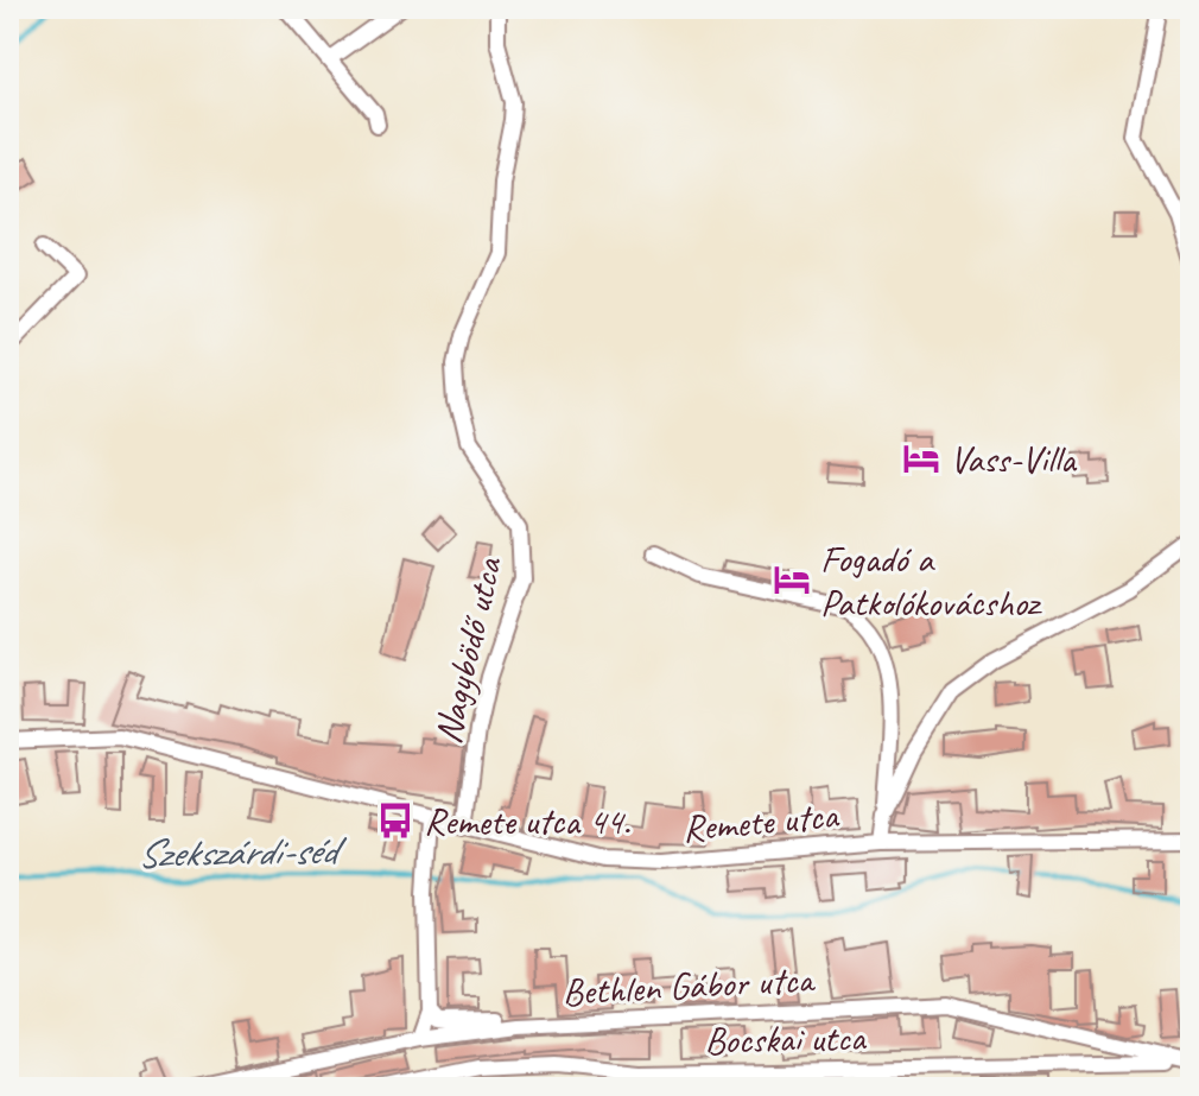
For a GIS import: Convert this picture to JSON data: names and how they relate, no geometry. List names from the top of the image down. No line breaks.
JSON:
{"streets":{"street":["Nagybödő utca","Remete utca","Bethlen Gábor utca","Bocskai utca"]},"crossings":[["Nagybödő utca","Remete utca"],["Bethlen Gábor utca","Bocskai utca"]],"water":["Szekszárdi-séd"],"places":{"hotel":["Vass-Villa","Fogadó a Patkolókovácshoz"],"bus stop":["Remete utca 44."]}}
